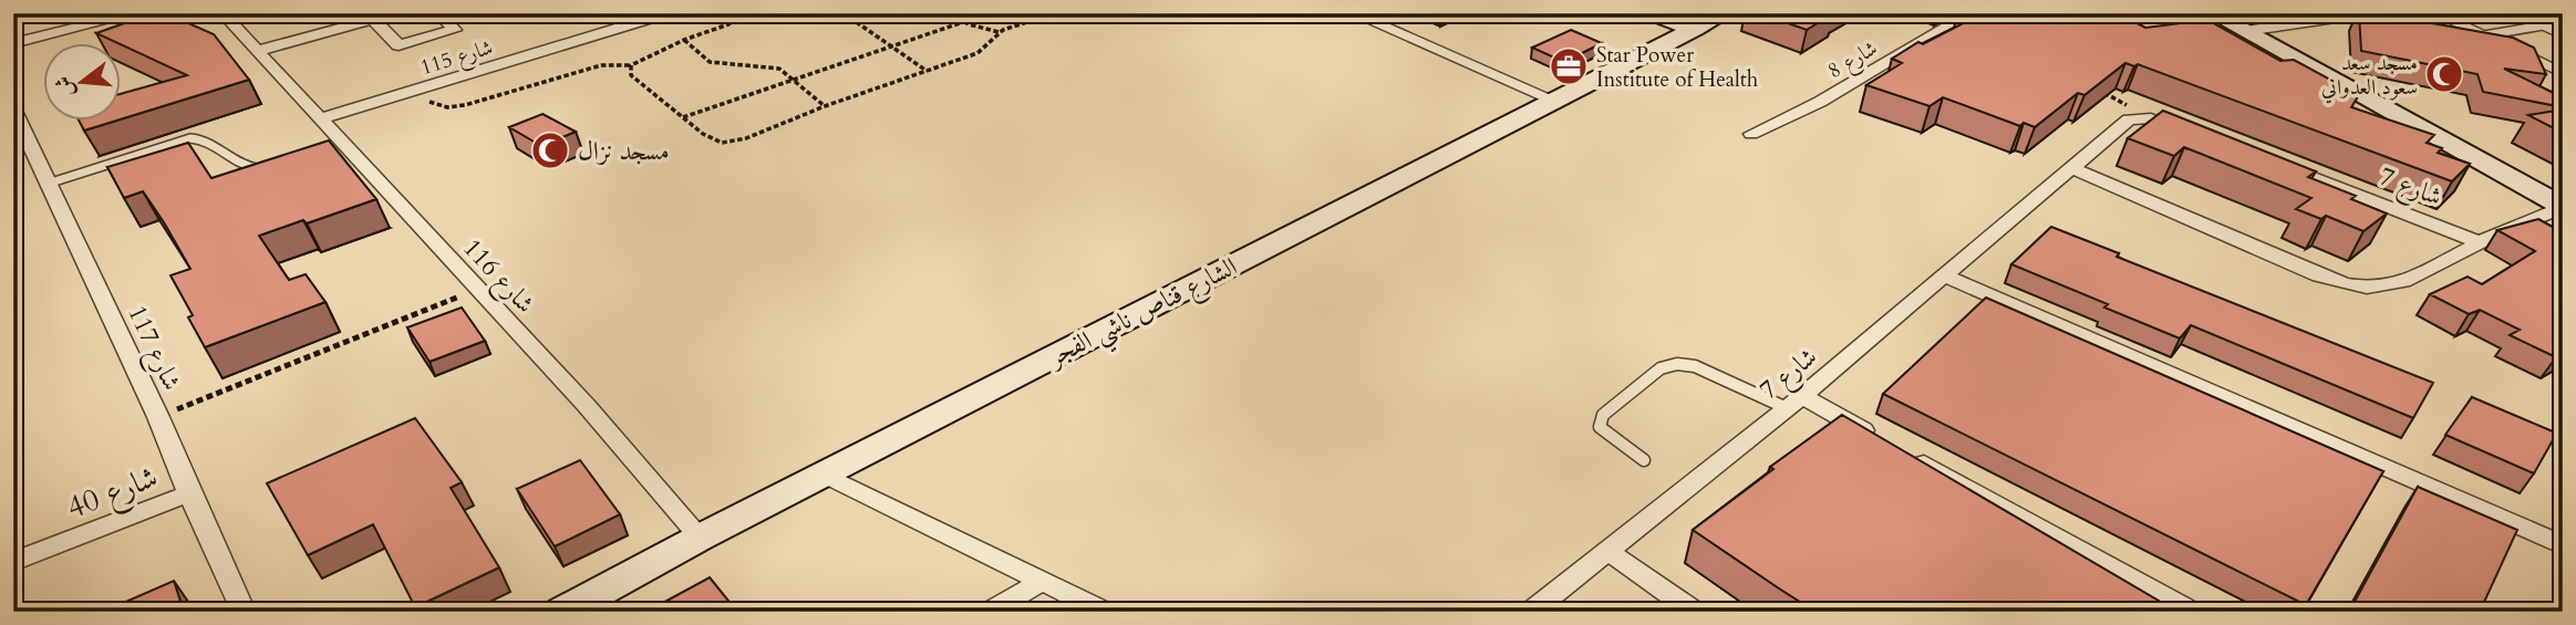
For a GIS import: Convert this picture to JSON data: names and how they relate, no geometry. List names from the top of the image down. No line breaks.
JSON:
{"streets":{"street":["شارع 115","شارع 8","شارع 7","شارع 116","الشارع قناص ناشي الفجر","شارع 117","شارع 40"]},"crossings":[["شارع 115","شارع 116"],["شارع 116","الشارع قناص ناشي الفجر"],["شارع 117","شارع 40"]],"places":{"office":["Star Power Institute of Health"],"mosque":["مسجد سعد سعود العدواني","مسجد نزال"]},"north":"left"}
